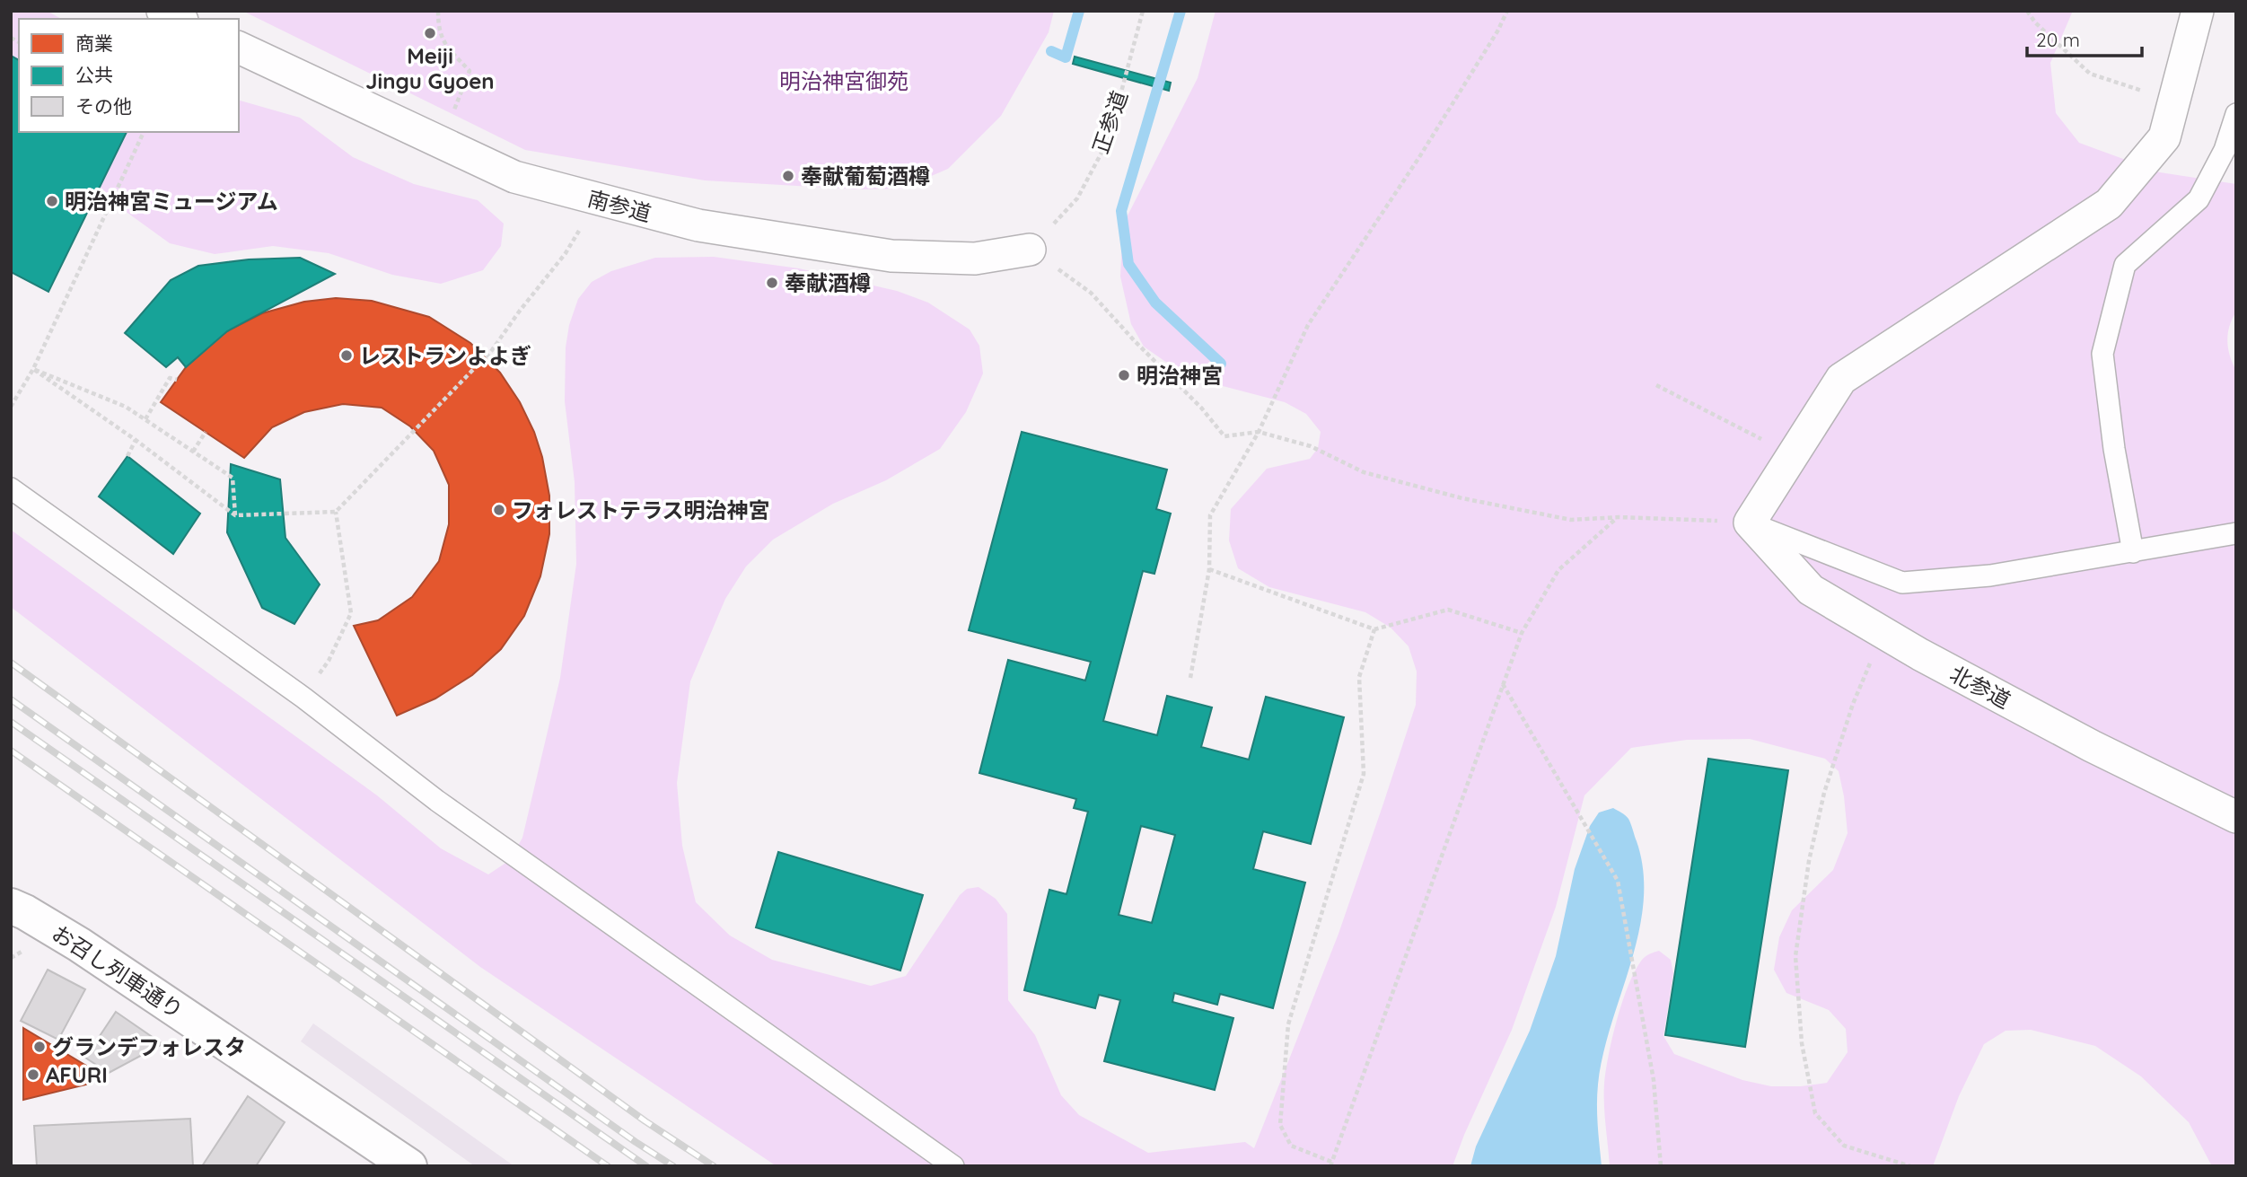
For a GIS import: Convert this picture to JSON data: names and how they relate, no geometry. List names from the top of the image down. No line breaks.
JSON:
{"streets":{"street":["南参道","北参道","お召し列車通り"],"path":["正参道"]},"crossings":[["正参道","南参道"]],"parks":["明治神宮御苑"],"places":["Meiji Jingu Gyoen","奉献葡萄酒樽","明治神宮ミュージアム","奉献酒樽","レストランよよぎ","明治神宮","フォレストテラス明治神宮","グランデフォレスタ","AFURI"],"legend":["商業","公共","その他"],"scale_bar":"20 m"}
